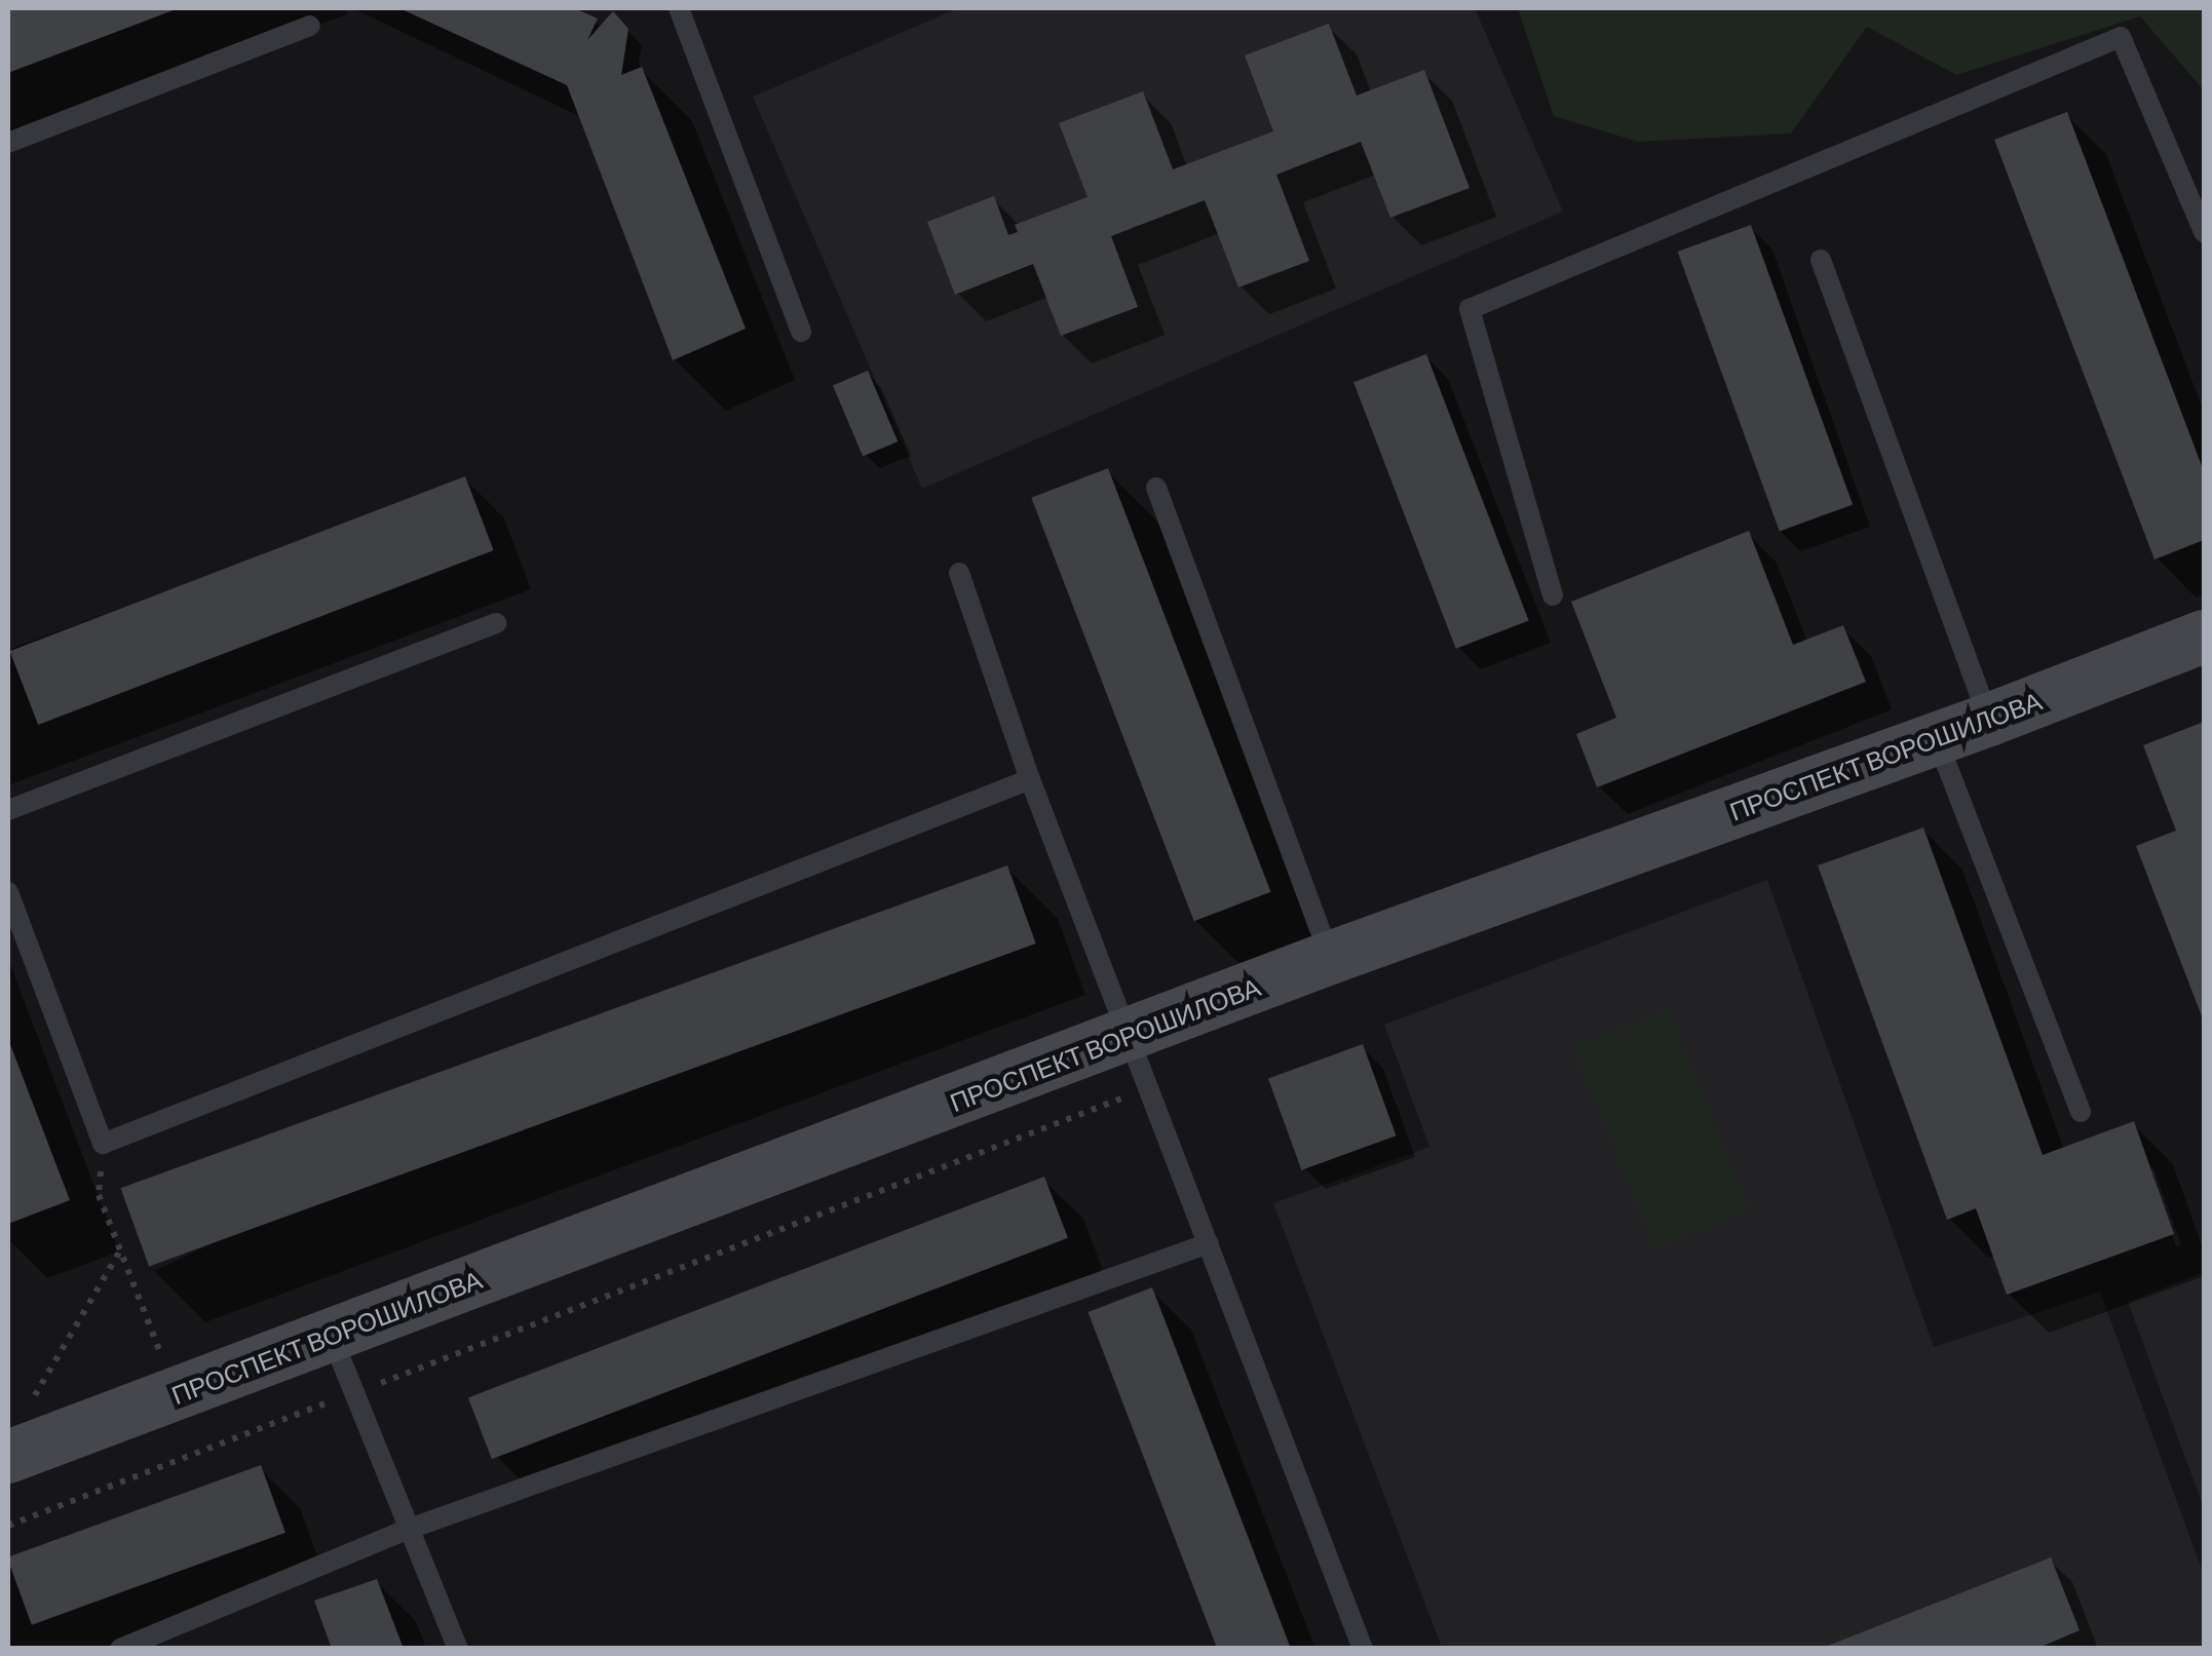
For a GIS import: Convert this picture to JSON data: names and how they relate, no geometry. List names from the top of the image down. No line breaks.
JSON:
{"streets":{"street":["ПРОСПЕКТ ВОРОШИЛОВА"]}}
